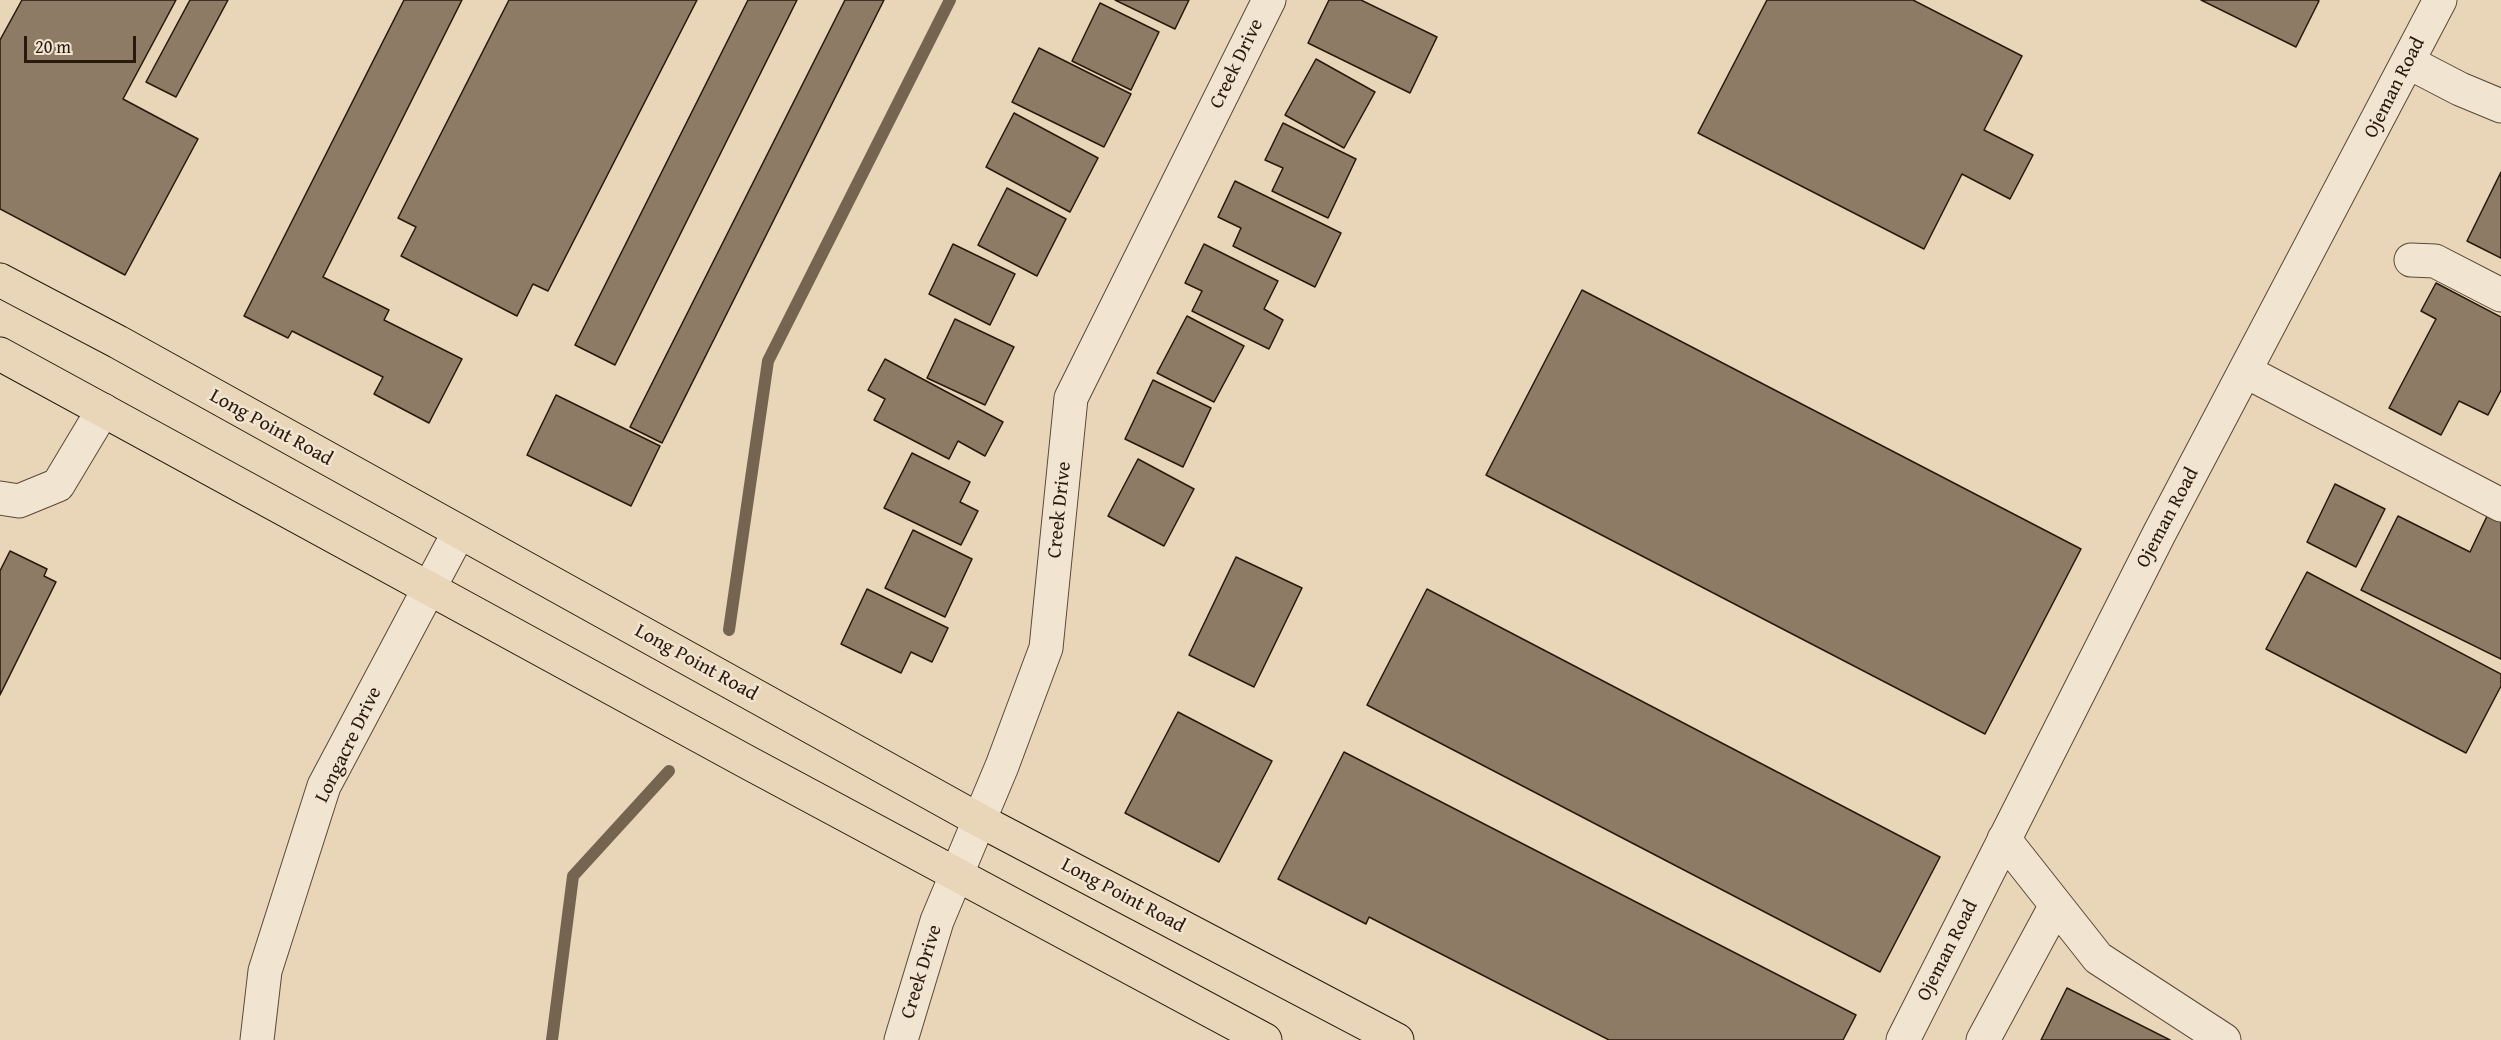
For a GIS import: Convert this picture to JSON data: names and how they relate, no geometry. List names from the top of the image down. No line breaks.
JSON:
{"streets":{"main road":["Long Point Road"],"street":["Creek Drive","Ojeman Road","Longacre Drive"]},"crossings":[["Creek Drive","Long Point Road"],["Long Point Road","Longacre Drive"]],"scale_bar":"20 m"}
